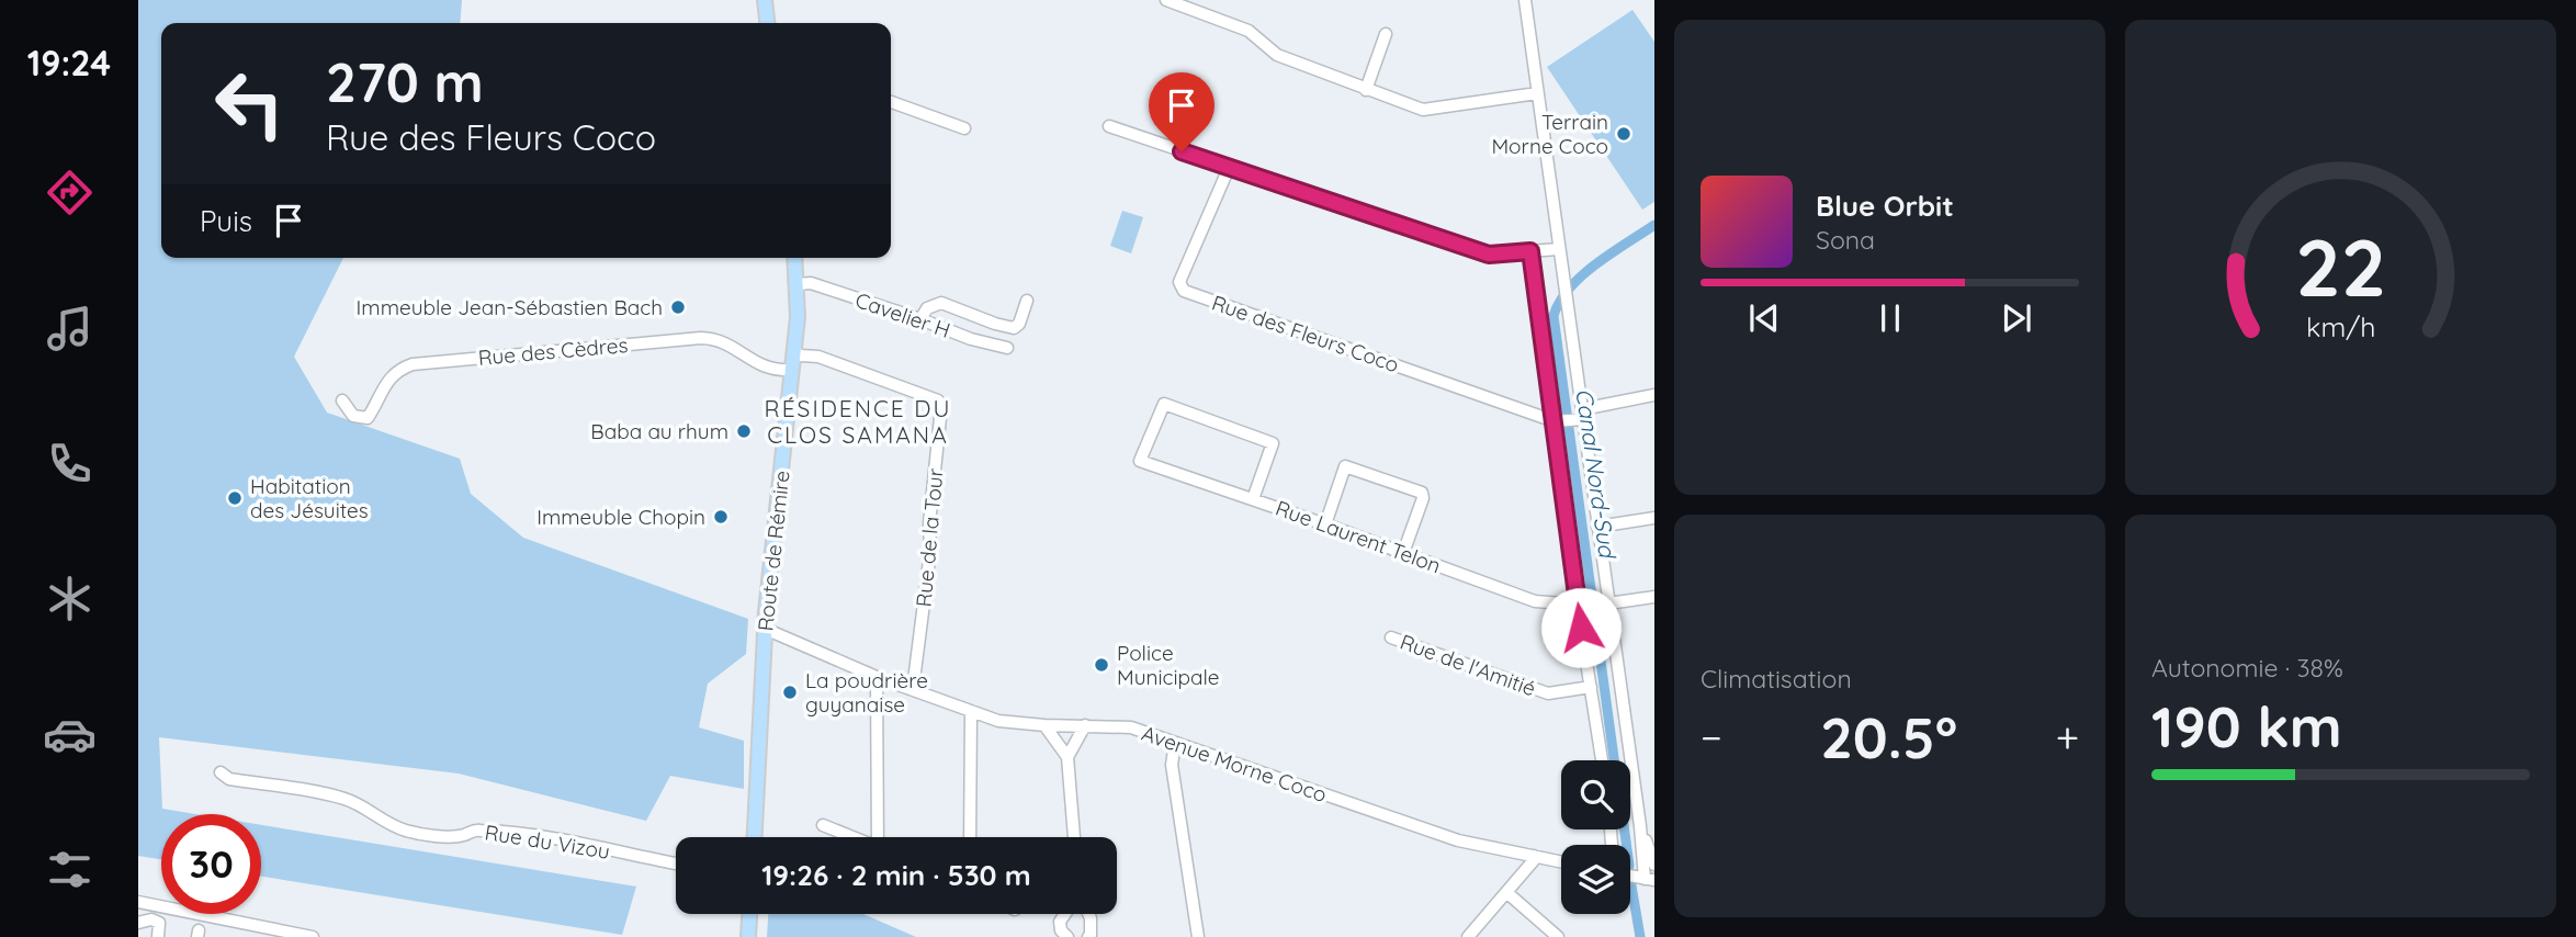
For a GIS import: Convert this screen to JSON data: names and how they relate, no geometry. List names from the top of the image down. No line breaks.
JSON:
{"streets":{"main road":["Route de Rémire"],"street":["Cavelier H","Rue des Fleurs Coco","Rue des Cèdres","Rue Laurent Telon","Rue de la Tour","Rue de l'Amitié","Avenue Morne Coco","Rue du Vizou"]},"crossings":[["Cavelier H","Route de Rémire"],["Rue des Cèdres","Route de Rémire"],["Rue de la Tour","Route de Rémire"],["Rue de la Tour","Avenue Morne Coco"],["Route de Rémire","Avenue Morne Coco"]],"districts":["RÉSIDENCE DU CLOS SAMANA"],"water":["Canal Nord-Sud"],"places":["Terrain Morne Coco","Immeuble Jean-Sébastien Bach","Baba au rhum","Habitation des Jésuites","Immeuble Chopin","Police Municipale","La poudrière guyanaise"],"page":{"tabs":"19:24","turn":["270 m","Rue des Fleurs Coco"],"song":["Blue Orbit","Sona"],"then":"Puis","tile":["Climatisation",["Autonomie · 38%","190 km"]],"heat":["−","20.5°","+"],"limit":"30","trip":"19:26 · 2 min · 530 m","gauge":["22","km/h"]}}
